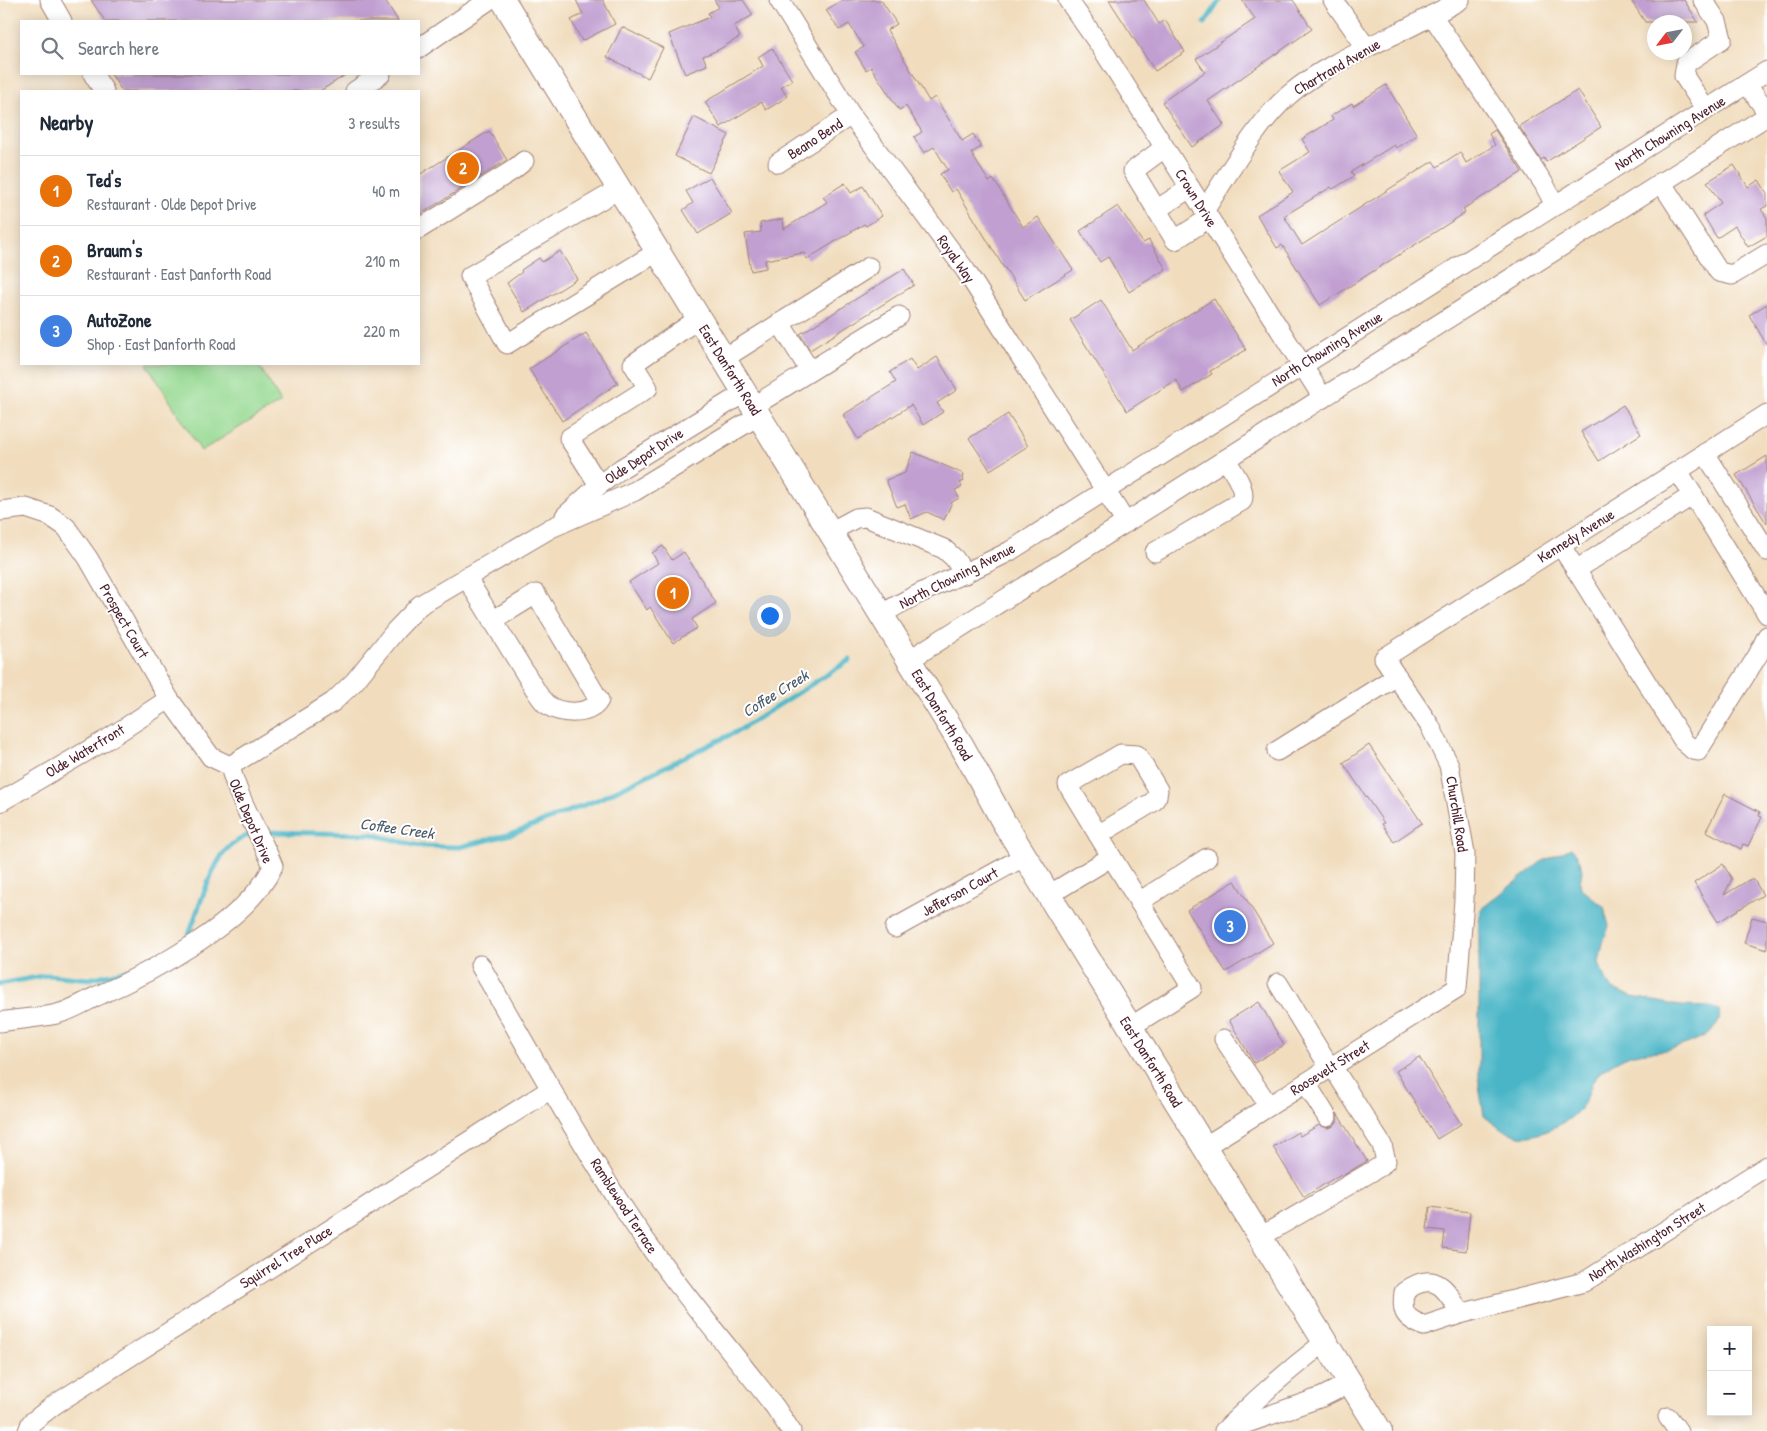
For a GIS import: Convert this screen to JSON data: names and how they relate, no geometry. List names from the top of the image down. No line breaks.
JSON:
{"streets":{"main road":["East Danforth Road"],"street":["Chartrand Avenue","North Chowning Avenue","Beano Bend","Crown Drive","Royal Way","Olde Depot Drive","Kennedy Avenue","Prospect Court","Olde Waterfront","Churchill Road","Jefferson Court","Roosevelt Street","Ramblewood Terrace","North Washington Street","Squirrel Tree Place"]},"crossings":[["Chartrand Avenue","Crown Drive"],["North Chowning Avenue","Crown Drive"],["North Chowning Avenue","Royal Way"],["North Chowning Avenue","East Danforth Road"],["Beano Bend","Royal Way"],["East Danforth Road","Olde Depot Drive"],["East Danforth Road","Jefferson Court"],["East Danforth Road","Roosevelt Street"],["Olde Depot Drive","Prospect Court"],["Kennedy Avenue","Churchill Road"],["Prospect Court","Olde Waterfront"],["Churchill Road","Roosevelt Street"],["Ramblewood Terrace","Squirrel Tree Place"]],"water":["Coffee Creek"],"north":"bottom left","page":{"search":"Search here","heading":["Nearby","3 results"],"pins":["2","1","3"],"list":[{"mark":"1","name":"Ted's","note":"Restaurant · Olde Depot Drive","value":"40 m"},{"mark":"2","name":"Braum's","note":"Restaurant · East Danforth Road","value":"210 m"},{"mark":"3","name":"AutoZone","note":"Shop · East Danforth Road","value":"220 m"}],"map_buttons":["+","−"]}}
